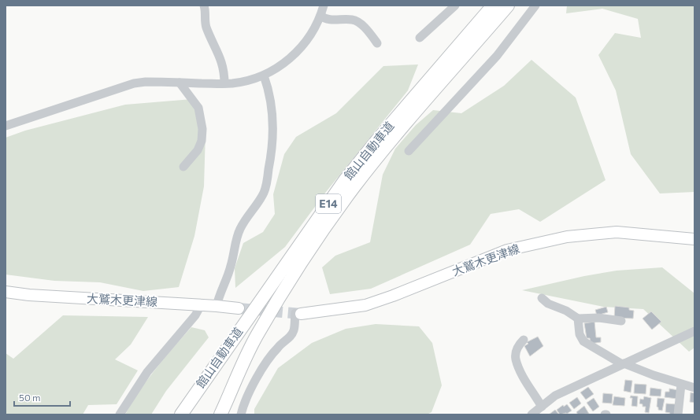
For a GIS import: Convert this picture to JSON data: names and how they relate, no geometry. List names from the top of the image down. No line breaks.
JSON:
{"streets":{"highway":["館山自動車道","E14"],"main road":["大鷲木更津線"]},"scale_bar":"50 m"}
